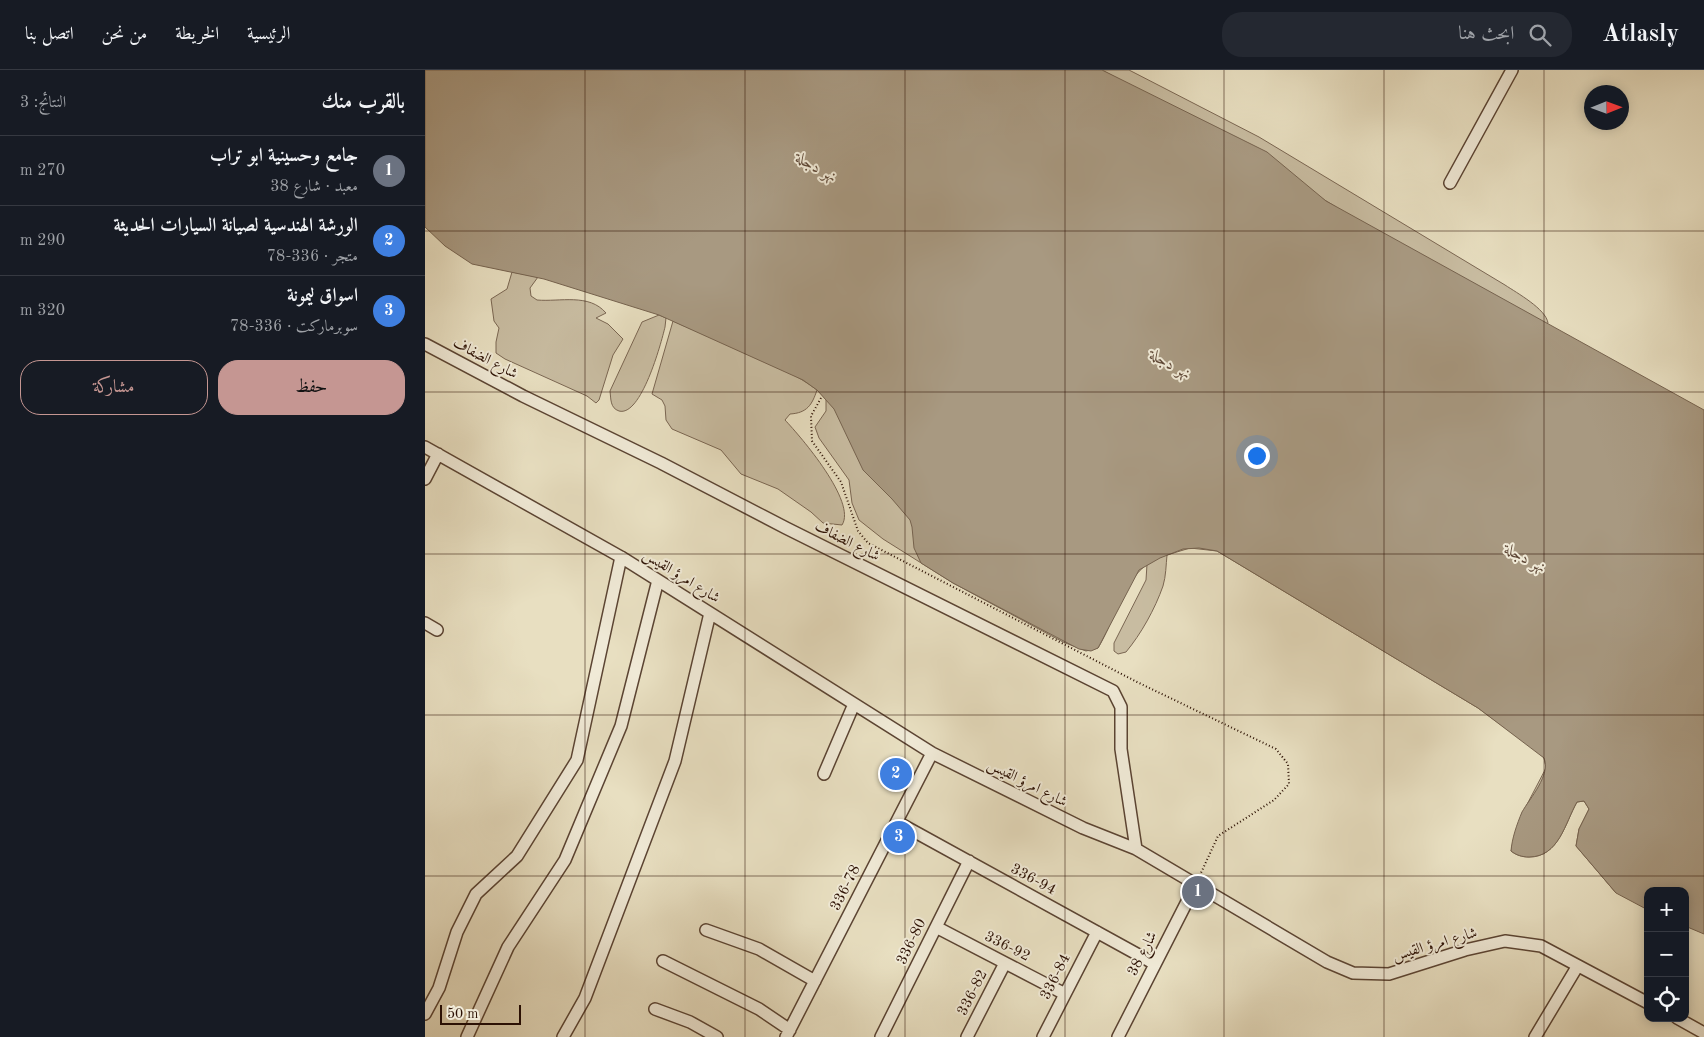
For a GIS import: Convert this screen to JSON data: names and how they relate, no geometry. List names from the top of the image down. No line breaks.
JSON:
{"streets":{"street":["شارع الضفاف","شارع امرؤ القيس","336-94","336-78","336-80","336-92","شارع 38","336-84","336-82"]},"crossings":[["شارع الضفاف","شارع امرؤ القيس"],["شارع امرؤ القيس","336-78"],["شارع امرؤ القيس","شارع 38"],["336-94","336-78"],["336-94","336-80"],["336-94","شارع 38"],["336-94","336-84"],["336-80","336-92"],["336-92","336-84"],["336-92","336-82"]],"water":["نهر دجلة"],"scale_bar":"50 m","north":"right","page":{"header":"Atlasly","search":"ابحث هنا","nav":["الرئيسية","الخريطة","من نحن","اتصل بنا"],"heading":["بالقرب منك","النتائج: 3"],"list":[{"mark":"1","name":"جامع وحسينية ابو تراب","note":"معبد · شارع 38","value":"270 m"},{"mark":"2","name":"الورشة الهندسية لصيانة السيارات الحديثة","note":"متجر · 336-78","value":"290 m"},{"mark":"3","name":"اسواق ليمونة","note":"سوبرماركت · 336-78","value":"320 m"}],"buttons":["حفظ","مشاركة"],"pins":["2","3","1"],"map_buttons":["+","−"],"scale":"50 m"}}
